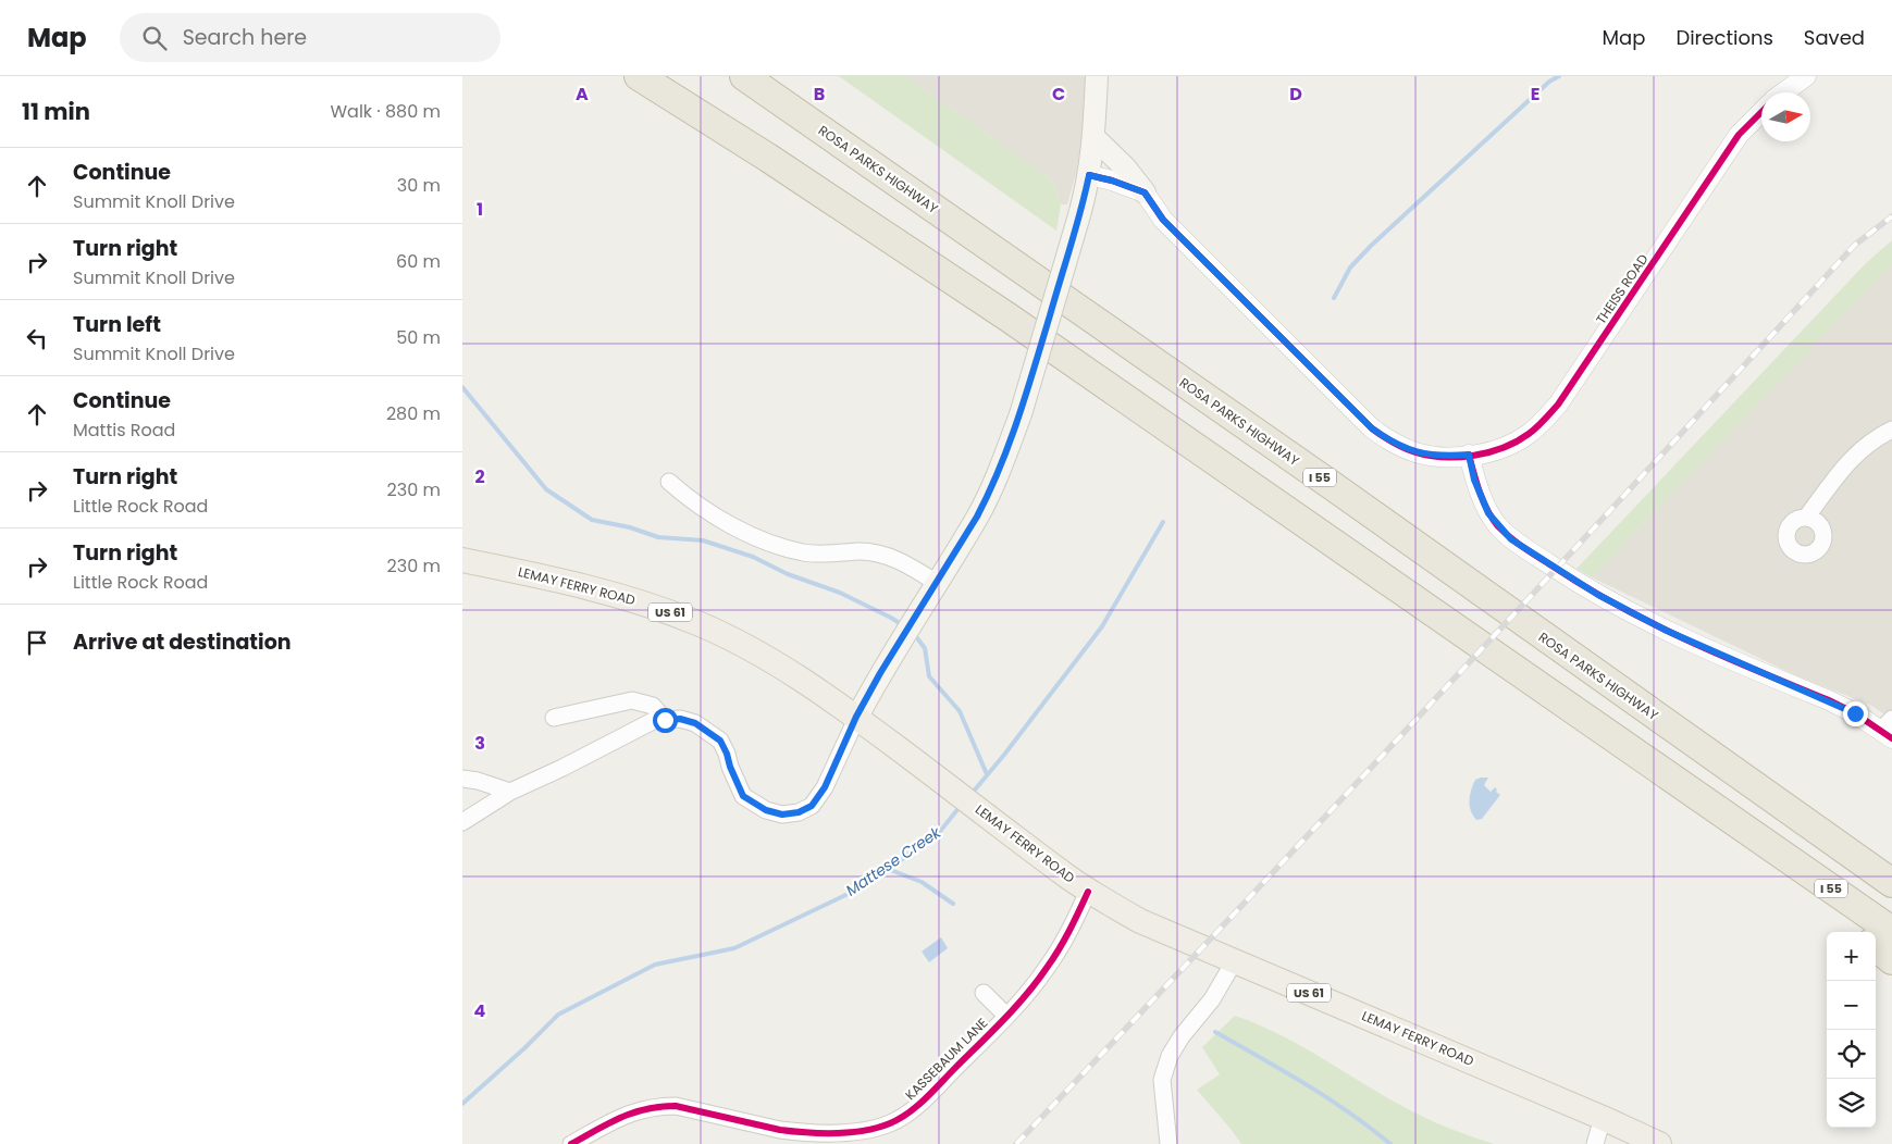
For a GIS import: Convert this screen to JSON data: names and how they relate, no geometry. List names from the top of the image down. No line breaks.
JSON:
{"streets":{"highway":["ROSA PARKS HIGHWAY","I 55"],"main road":["LEMAY FERRY ROAD","US 61"],"street":["THEISS ROAD","KASSEBAUM LANE"]},"crossings":[["LEMAY FERRY ROAD","KASSEBAUM LANE"]],"water":["Mattese Creek"],"north":"right","page":{"header":"Map","search":"Search here","nav":["Map","Directions","Saved"],"heading":["11 min","Walk · 880 m"],"list":[["Continue","Summit Knoll Drive","30 m"],["Turn right","Summit Knoll Drive","60 m"],["Turn left","Summit Knoll Drive","50 m"],["Continue","Mattis Road","280 m"],["Turn right","Little Rock Road","230 m"],["Turn right","Little Rock Road","230 m"],"Arrive at destination"],"map_buttons":["+","−"]},"grid":{"columns":["A","B","C","D","E"],"rows":["1","2","3","4"]}}
